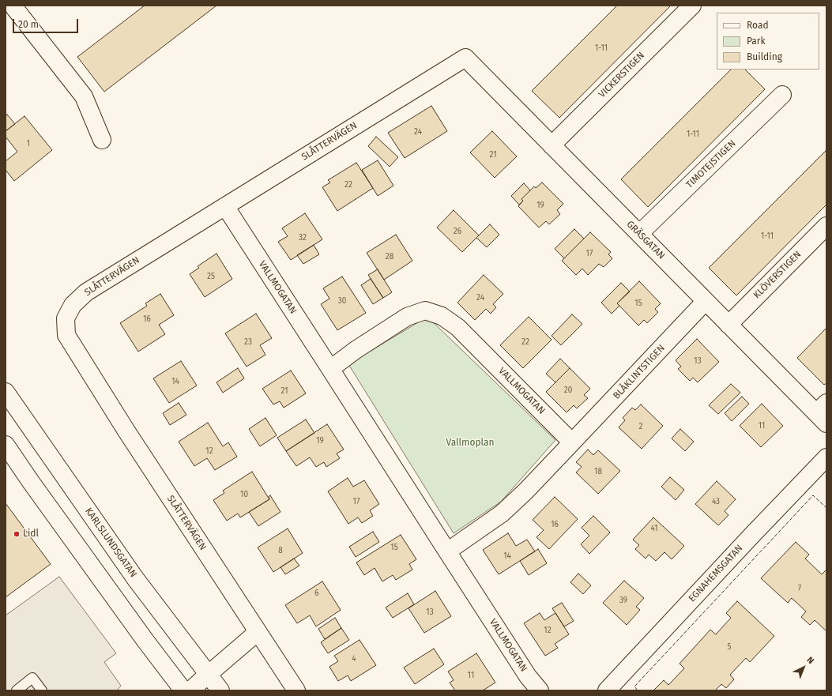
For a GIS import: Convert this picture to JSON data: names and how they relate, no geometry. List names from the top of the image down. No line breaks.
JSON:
{"streets":{"street":["VICKERSTIGEN","SLÅTTERVÄGEN","TIMOTEJSTIGEN","GRÄSGATAN","KLÖVERSTIGEN","VALLMOGATAN","BLÅKLINTSTIGEN","KARLSLUNDSGATAN","EGNAHEMSGATAN"]},"crossings":[["VICKERSTIGEN","GRÄSGATAN"],["SLÅTTERVÄGEN","GRÄSGATAN"],["SLÅTTERVÄGEN","VALLMOGATAN"],["TIMOTEJSTIGEN","GRÄSGATAN"],["GRÄSGATAN","KLÖVERSTIGEN"],["GRÄSGATAN","BLÅKLINTSTIGEN"],["VALLMOGATAN","BLÅKLINTSTIGEN"]],"parks":["Vallmoplan"],"places":["Lidl"],"house_numbers":["1-11","24","1-11","1","21","22","19","26","1-11","32","17","28","25","24","30","15","16","23","22","13","14","20","21","11","2","19","12","18","10","17","43","16","41","15","8","14","7","6","39","13","12","5","4","11"],"legend":["Road","Park","Building"],"scale_bar":"20 m","north":"top right"}
